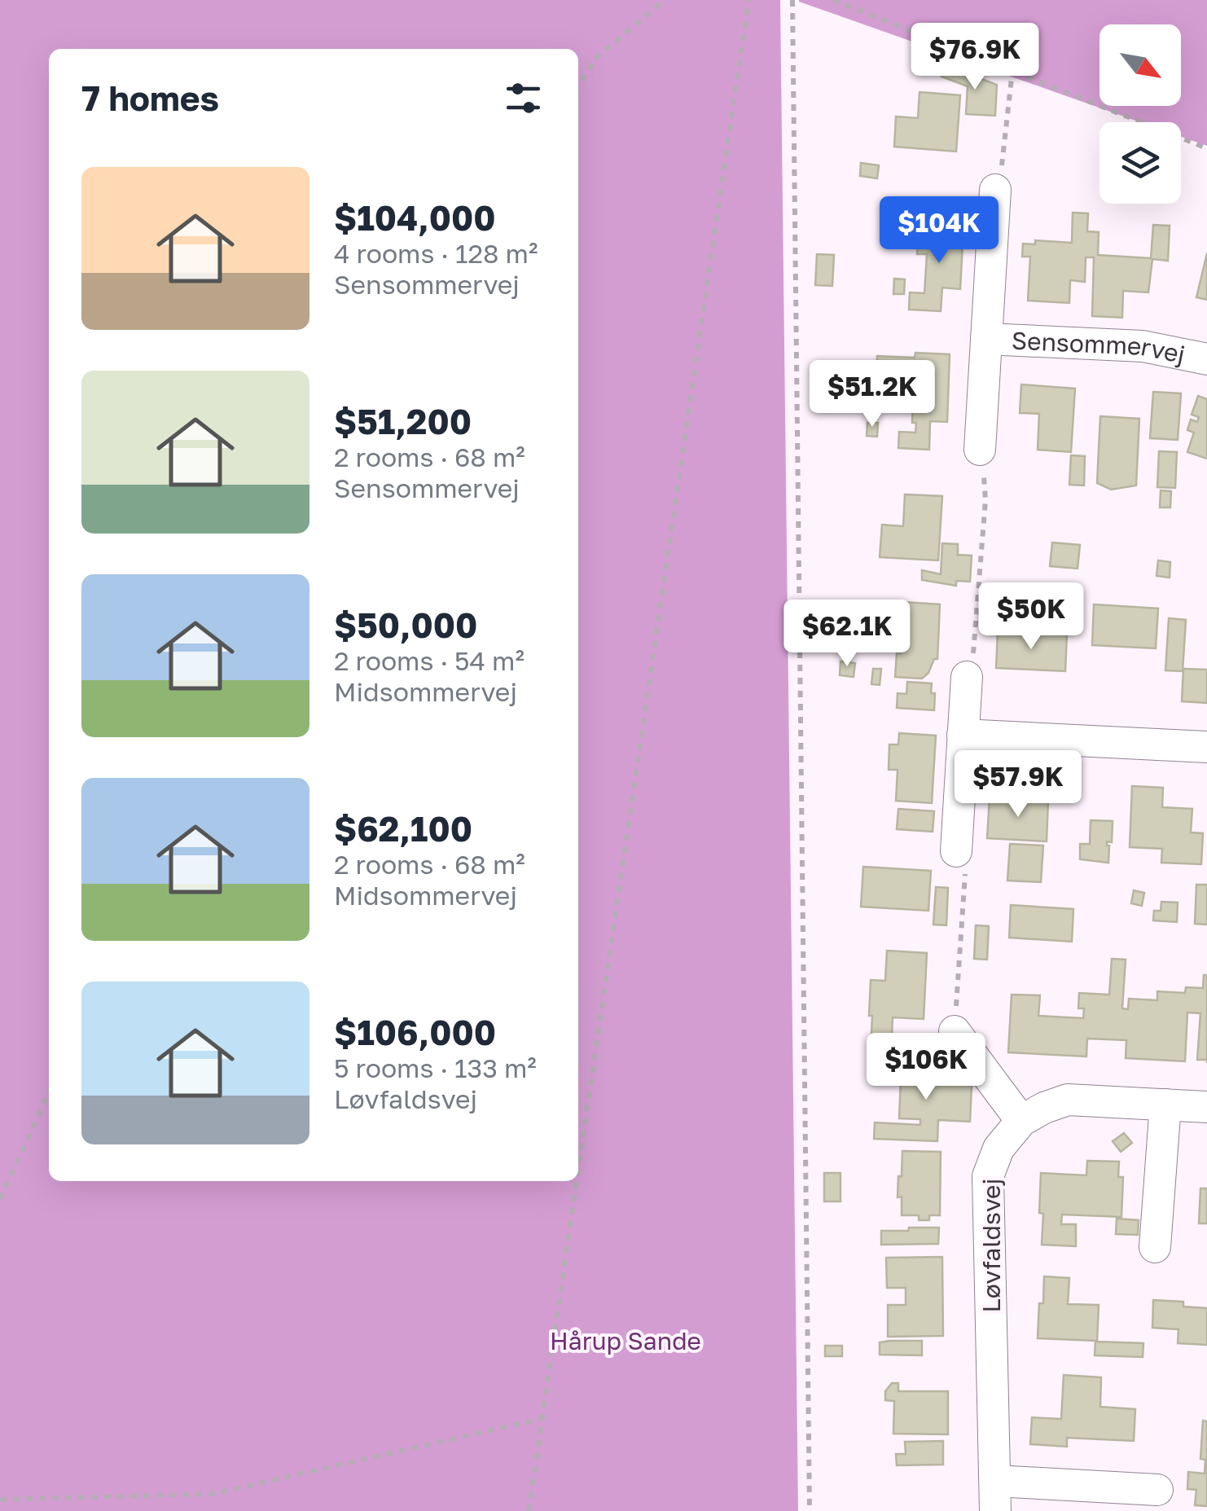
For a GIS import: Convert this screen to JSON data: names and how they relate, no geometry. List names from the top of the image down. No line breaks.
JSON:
{"streets":{"street":["Sensommervej","Løvfaldsvej"]},"parks":["Hårup Sande"],"north":"bottom right","page":{"price":["$76.9K","$104K","$51.2K","$50K","$62.1K","$57.9K","$106K"],"heading":"7 homes","list":[{"name":"$104,000","note":"4 rooms · 128 m² · Sensommervej"},{"name":"$51,200","note":"2 rooms · 68 m² · Sensommervej"},{"name":"$50,000","note":"2 rooms · 54 m² · Midsommervej"},{"name":"$62,100","note":"2 rooms · 68 m² · Midsommervej"},{"name":"$106,000","note":"5 rooms · 133 m² · Løvfaldsvej"}]}}
